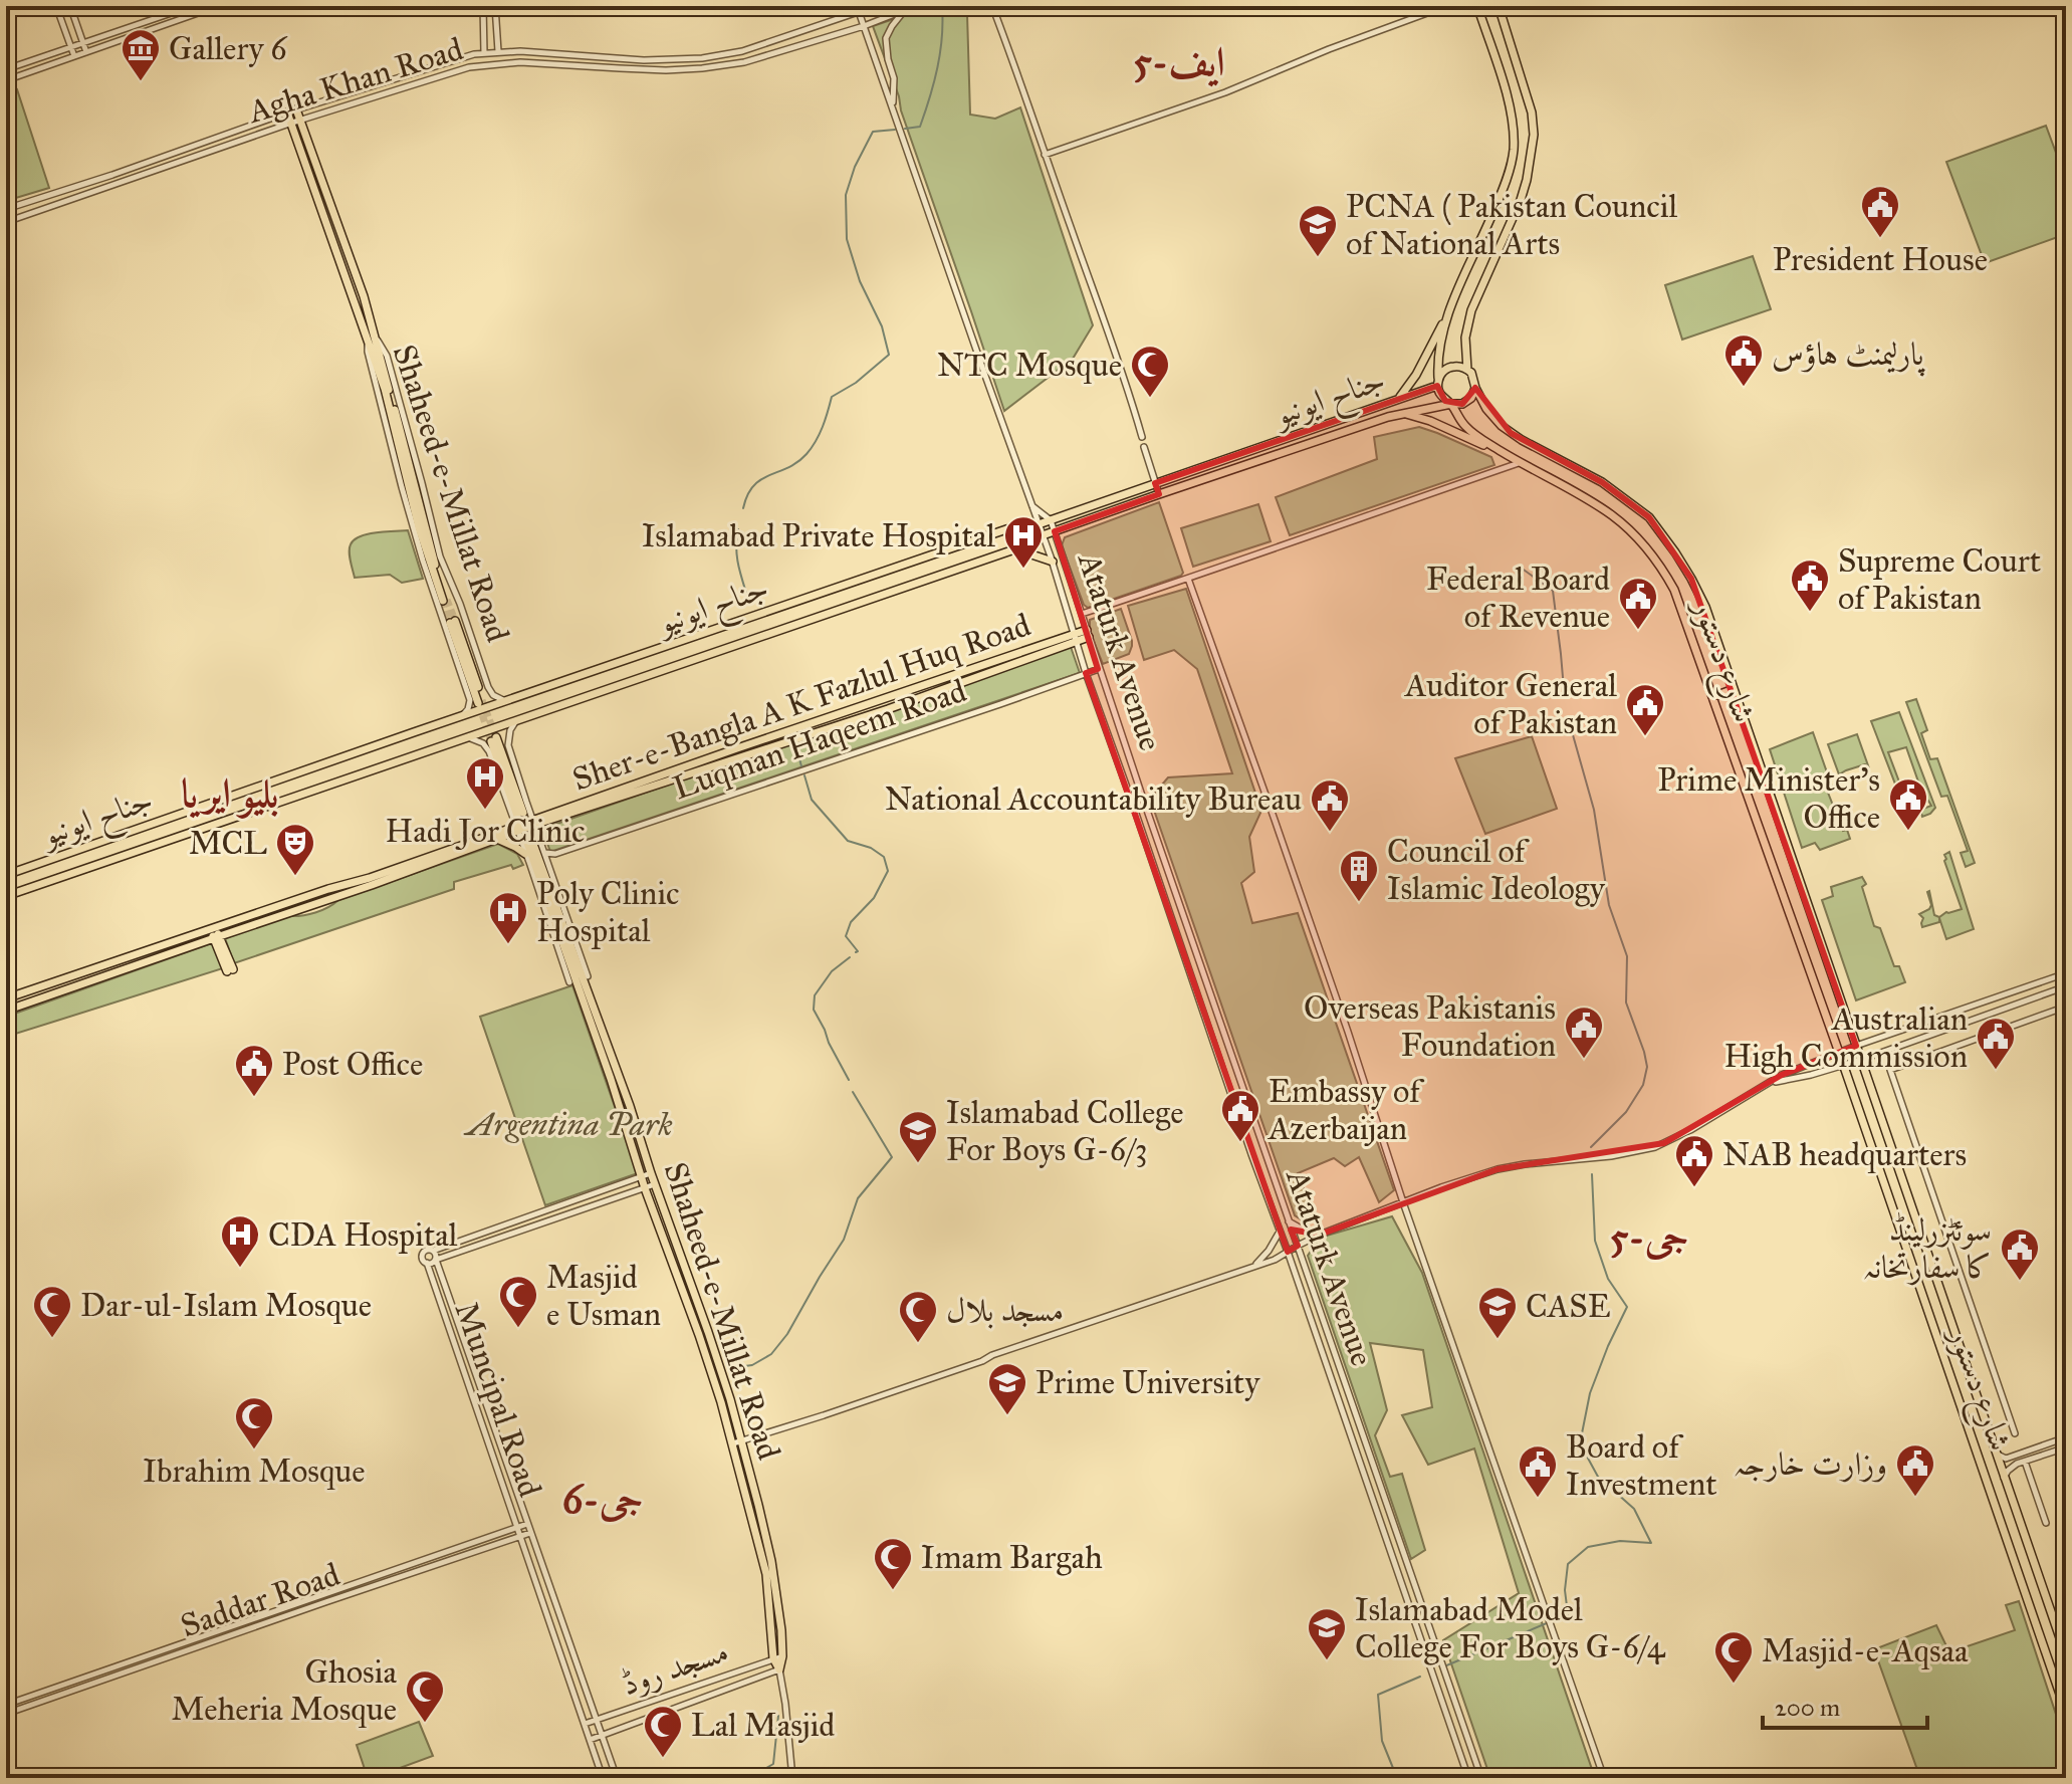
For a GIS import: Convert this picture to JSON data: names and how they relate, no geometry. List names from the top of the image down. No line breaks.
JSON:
{"streets":{"main road":["جناح ایونیو","Shaheed-e-Millat Road","شارع دستور","Sher-e-Bangla A K Fazlul Huq Road"],"street":["Agha Khan Road","Ataturk Avenue","Luqman Haqeem Road","Muncipal Road","Saddar Road","مسجد روڈ"]},"crossings":[["Agha Khan Road","Shaheed-e-Millat Road"],["Agha Khan Road","Ataturk Avenue"],["جناح ایونیو","Shaheed-e-Millat Road"],["جناح ایونیو","Ataturk Avenue"],["جناح ایونیو","شارع دستور"],["Shaheed-e-Millat Road","مسجد روڈ"],["Ataturk Avenue","Sher-e-Bangla A K Fazlul Huq Road"],["Ataturk Avenue","Luqman Haqeem Road"],["Muncipal Road","Saddar Road"],["Muncipal Road","مسجد روڈ"]],"districts":["ایف-5","بلیو ایریا","جی-5","جی-6"],"parks":["Argentina Park"],"places":{"museum":["Gallery 6"],"public building":["President House","پارلیمنٹ ہاؤس","Supreme Court of Pakistan","Federal Board of Revenue","Auditor General of Pakistan","Prime Minister's Office","National Accountability Bureau","Overseas Pakistanis Foundation","Australian High Commission","Post Office","Embassy of Azerbaijan","NAB headquarters","سوئٹزرلینڈ کا سفارتخانہ","وزارت خارجہ","Board of Investment"],"school or university":["PCNA ( Pakistan Council of National Arts","Islamabad College For Boys G-6/3","CASE","Prime University","Islamabad Model College For Boys G-6/4"],"mosque":["NTC Mosque","Masjid e Usman","Dar-ul-Islam Mosque","مسجد بلال","Ibrahim Mosque","Imam Bargah","Masjid-e-Aqsaa","Ghosia Meheria Mosque","Lal Masjid"],"hospital":["Islamabad Private Hospital","Hadi Jor Clinic","Poly Clinic Hospital","CDA Hospital"],"theatre":["MCL"],"building":["Council of Islamic Ideology"]},"scale_bar":"200 m"}
